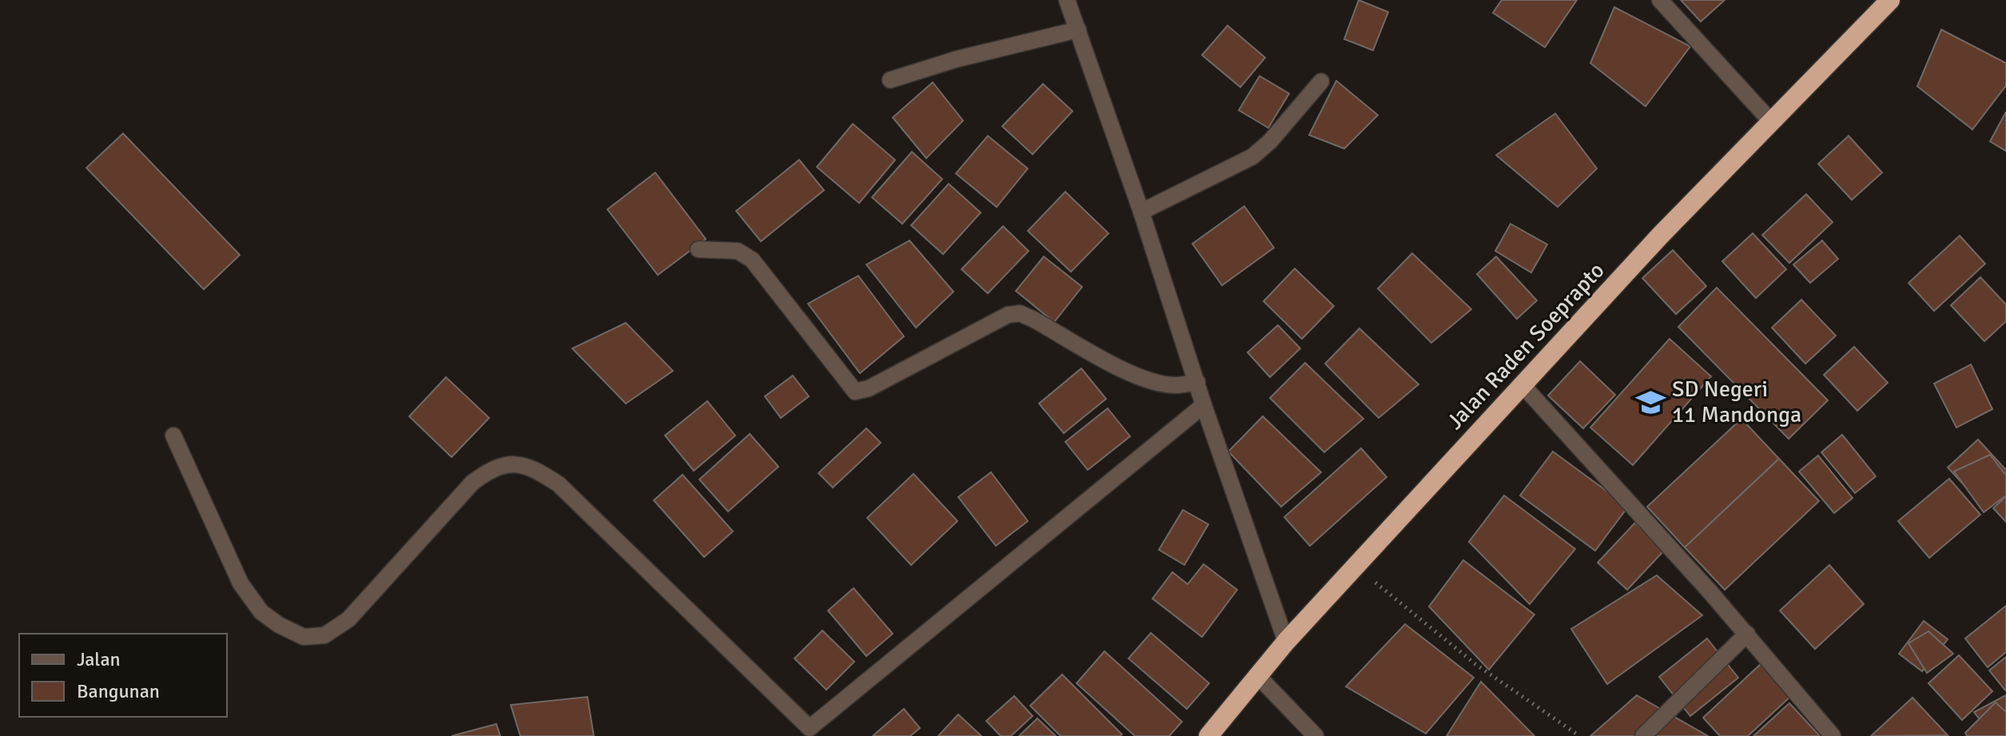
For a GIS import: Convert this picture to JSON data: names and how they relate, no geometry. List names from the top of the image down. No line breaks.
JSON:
{"streets":{"highway":["Jalan Raden Soeprapto"]},"places":{"school or university":["SD Negeri 11 Mandonga"]},"legend":["Jalan","Bangunan"]}
